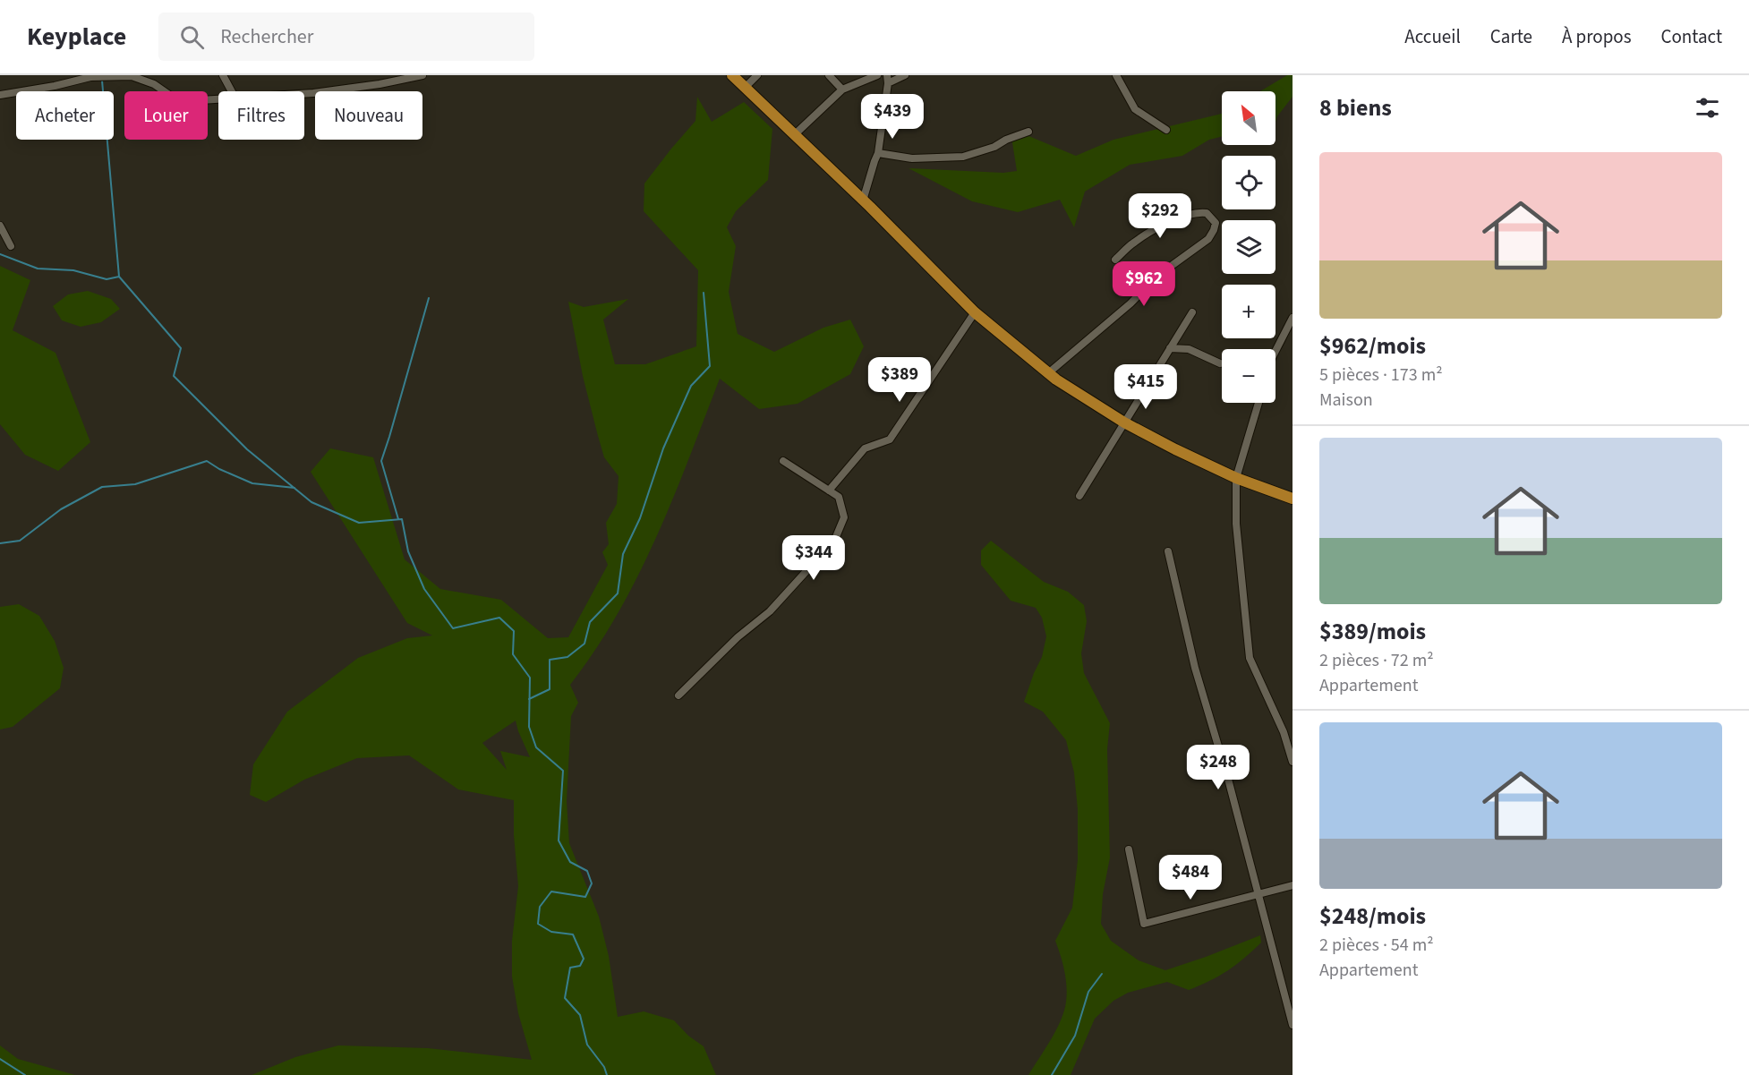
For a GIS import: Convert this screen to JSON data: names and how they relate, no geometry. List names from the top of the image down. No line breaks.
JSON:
{"north":"top left","page":{"header":"Keyplace","search":"Rechercher","nav":["Accueil","Carte","À propos","Contact"],"heading":"8 biens","map_buttons":["+","−"],"chip":["Acheter","Louer","Filtres","Nouveau"],"price":["$439","$292","$962","$389","$415","$344","$248","$484"],"list":[{"name":"$962/mois","note":"5 pièces · 173 m² · Maison"},{"name":"$389/mois","note":"2 pièces · 72 m² · Appartement"},{"name":"$248/mois","note":"2 pièces · 54 m² · Appartement"}]}}
